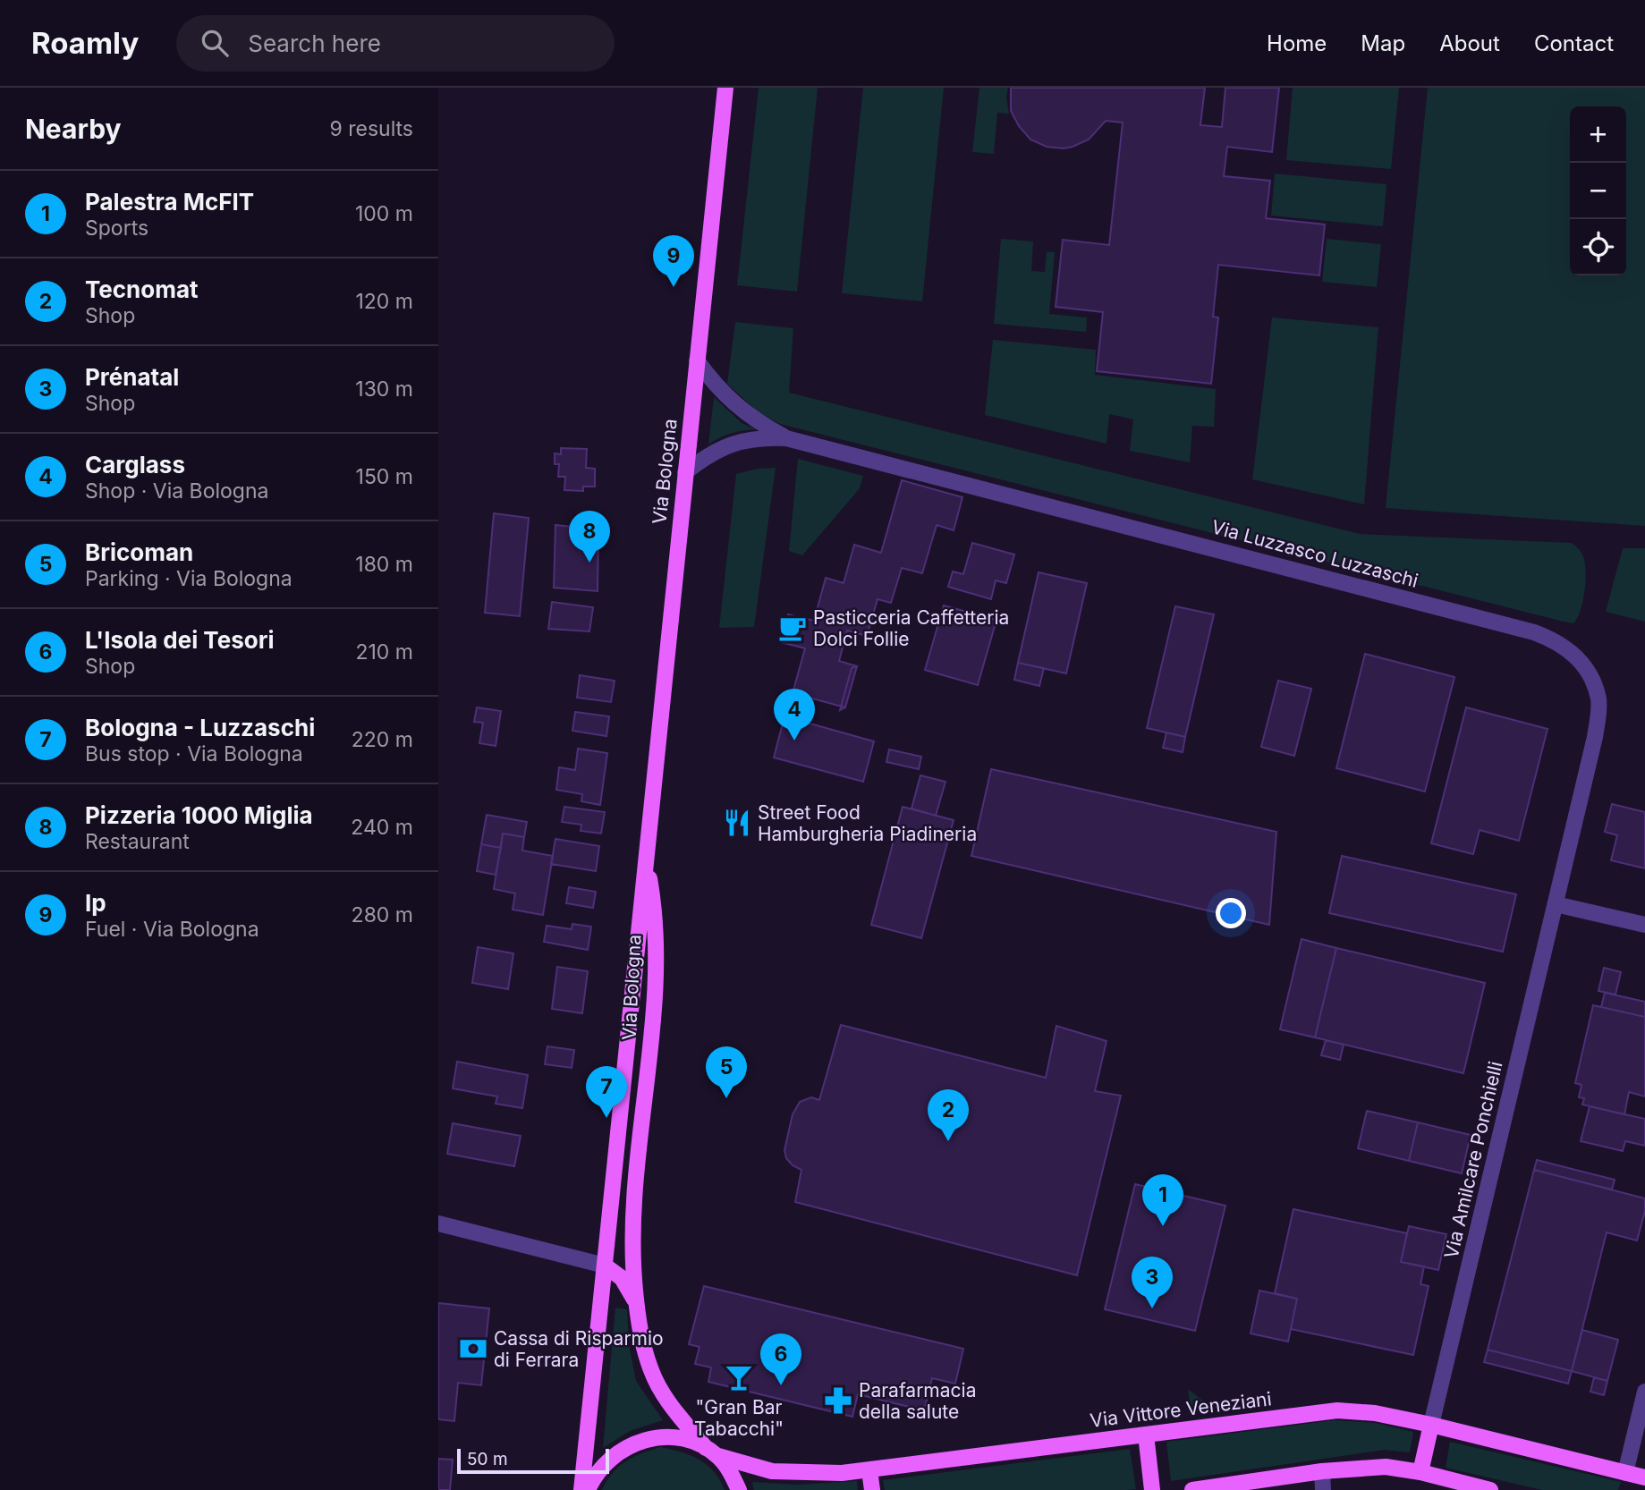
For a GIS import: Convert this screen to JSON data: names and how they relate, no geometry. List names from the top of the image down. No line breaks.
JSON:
{"streets":{"main road":["Via Bologna","Via Vittore Veneziani"],"street":["Via Luzzasco Luzzaschi","Via Amilcare Ponchielli"]},"crossings":[["Via Bologna","Via Luzzasco Luzzaschi"],["Via Bologna","Via Vittore Veneziani"],["Via Luzzasco Luzzaschi","Via Amilcare Ponchielli"],["Via Amilcare Ponchielli","Via Vittore Veneziani"]],"places":{"cafe":["Pasticceria Caffetteria Dolci Follie"],"restaurant":["Street Food Hamburgheria Piadineria"],"bank":["Cassa di Risparmio di Ferrara"],"bar":["\"Gran Bar Tabacchi\""],"pharmacy":["Parafarmacia della salute"]},"scale_bar":"50 m","page":{"header":"Roamly","search":"Search here","nav":["Home","Map","About","Contact"],"heading":["Nearby","9 results"],"map_buttons":["+","−"],"list":[{"mark":"1","name":"Palestra McFIT","note":"Sports","value":"100 m"},{"mark":"2","name":"Tecnomat","note":"Shop","value":"120 m"},{"mark":"3","name":"Prénatal","note":"Shop","value":"130 m"},{"mark":"4","name":"Carglass","note":"Shop · Via Bologna","value":"150 m"},{"mark":"5","name":"Bricoman","note":"Parking · Via Bologna","value":"180 m"},{"mark":"6","name":"L'Isola dei Tesori","note":"Shop","value":"210 m"},{"mark":"7","name":"Bologna - Luzzaschi","note":"Bus stop · Via Bologna","value":"220 m"},{"mark":"8","name":"Pizzeria 1000 Miglia","note":"Restaurant","value":"240 m"},{"mark":"9","name":"Ip","note":"Fuel · Via Bologna","value":"280 m"}],"pins":["9","8","4","5","7","2","1","3","6"],"scale":"50 m"}}
